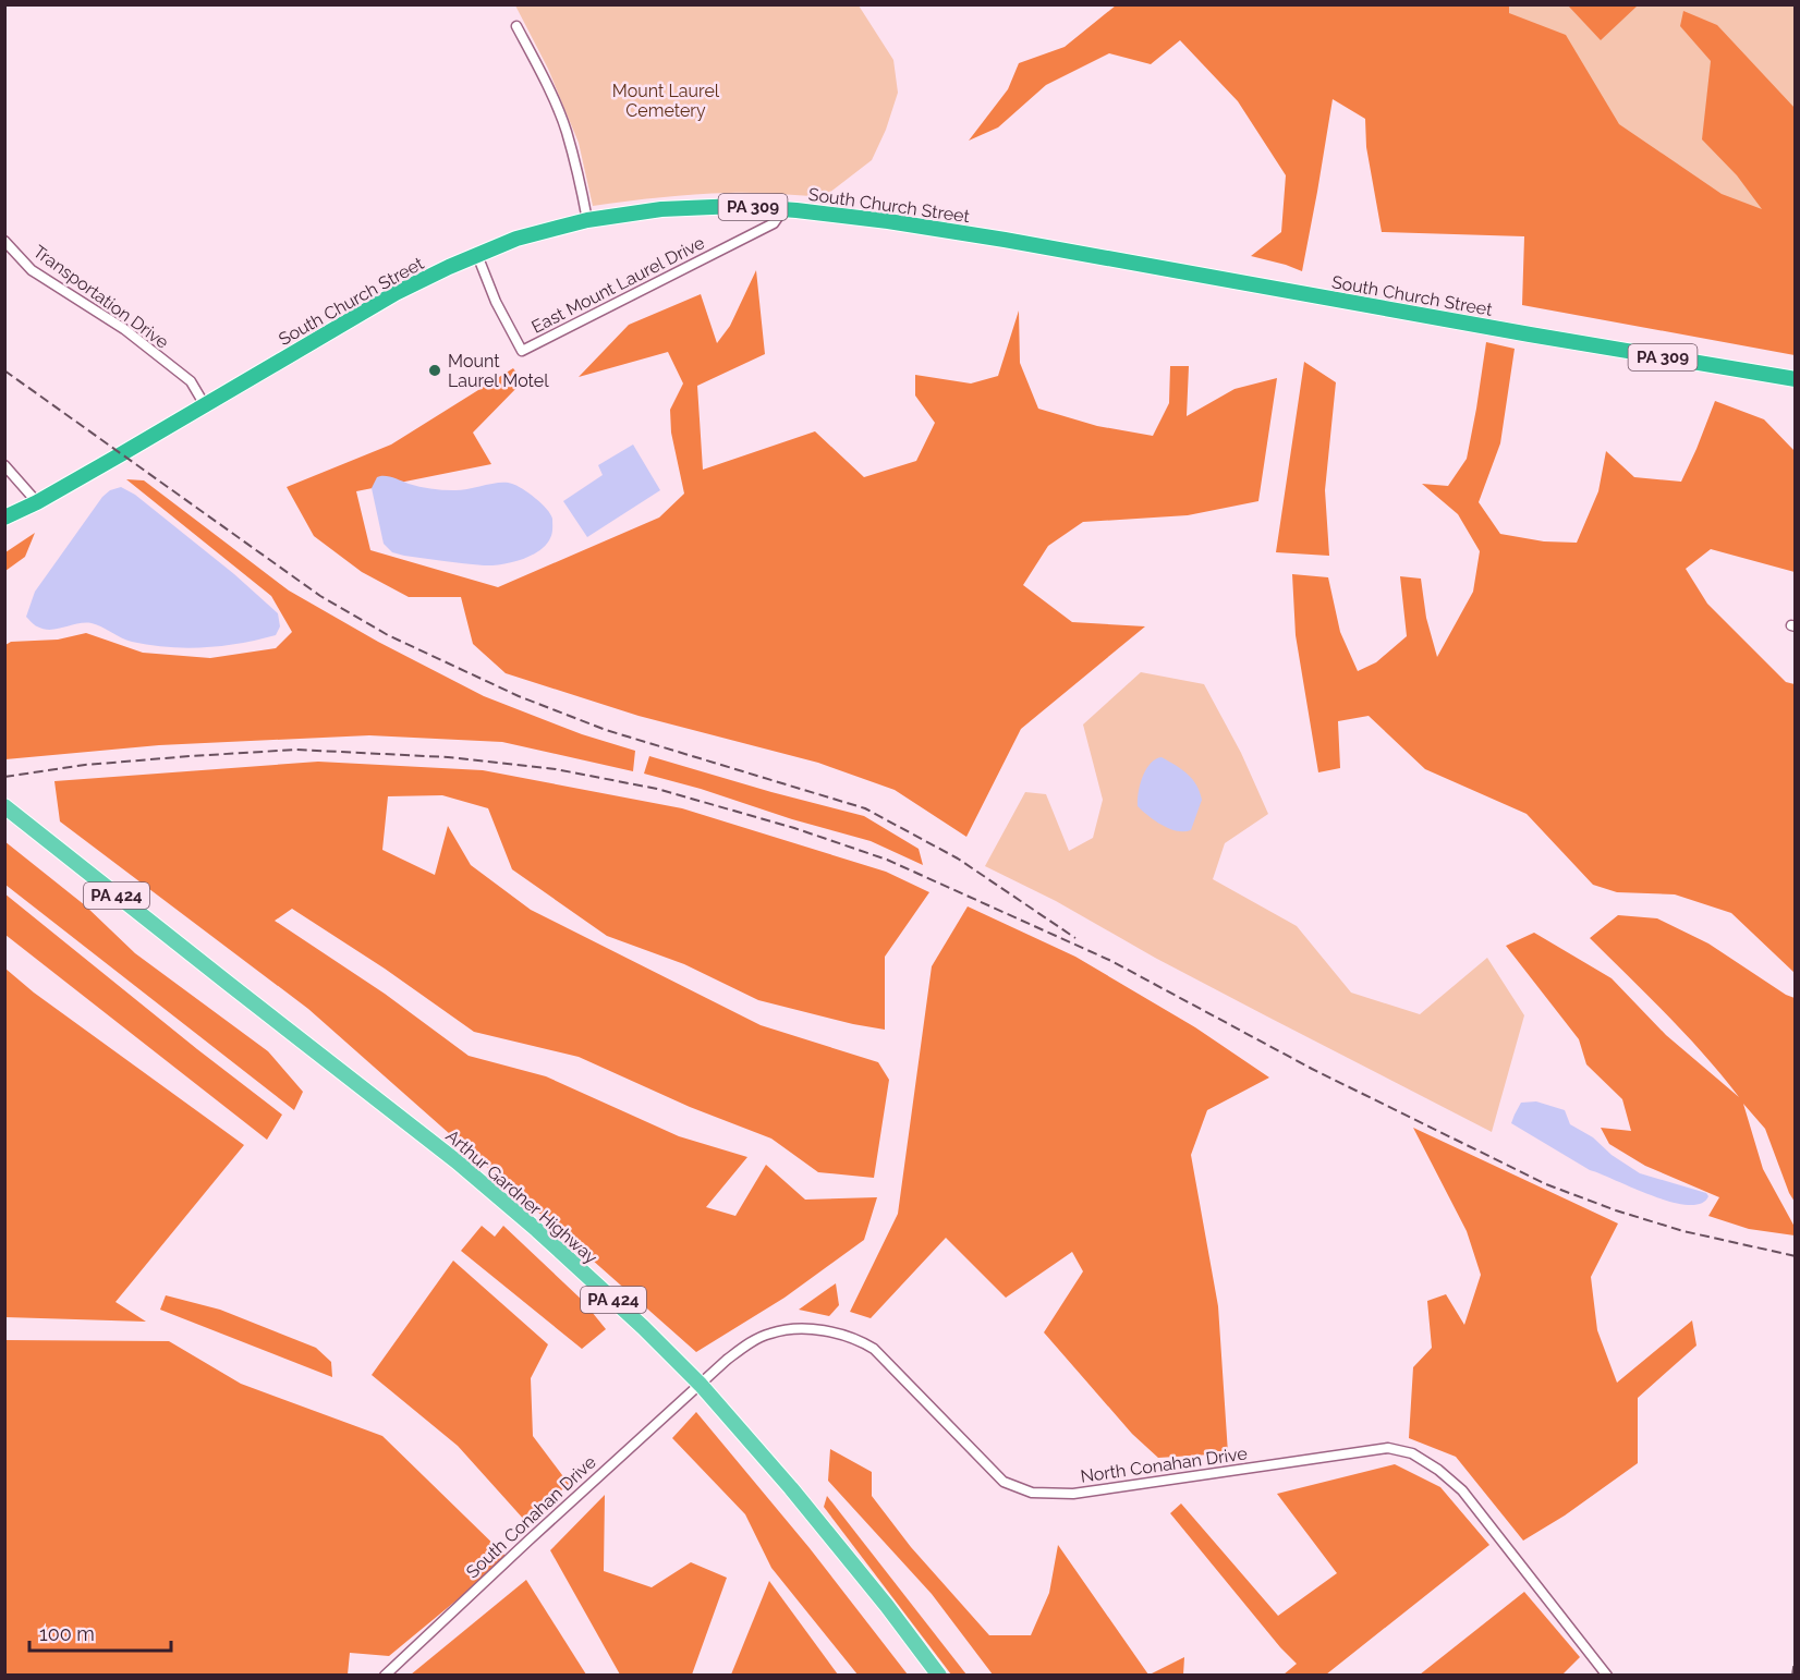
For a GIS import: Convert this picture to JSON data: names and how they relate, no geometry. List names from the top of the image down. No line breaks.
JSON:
{"streets":{"highway":["South Church Street","PA 309"],"main road":["PA 424","Arthur Gardner Highway"],"street":["East Mount Laurel Drive","Transportation Drive","North Conahan Drive","South Conahan Drive"]},"crossings":[["South Church Street","East Mount Laurel Drive"],["South Church Street","Transportation Drive"],["Arthur Gardner Highway","North Conahan Drive"],["Arthur Gardner Highway","South Conahan Drive"],["North Conahan Drive","South Conahan Drive"]],"parks":["Mount Laurel Cemetery"],"places":["Mount Laurel Motel"],"scale_bar":"100 m"}
